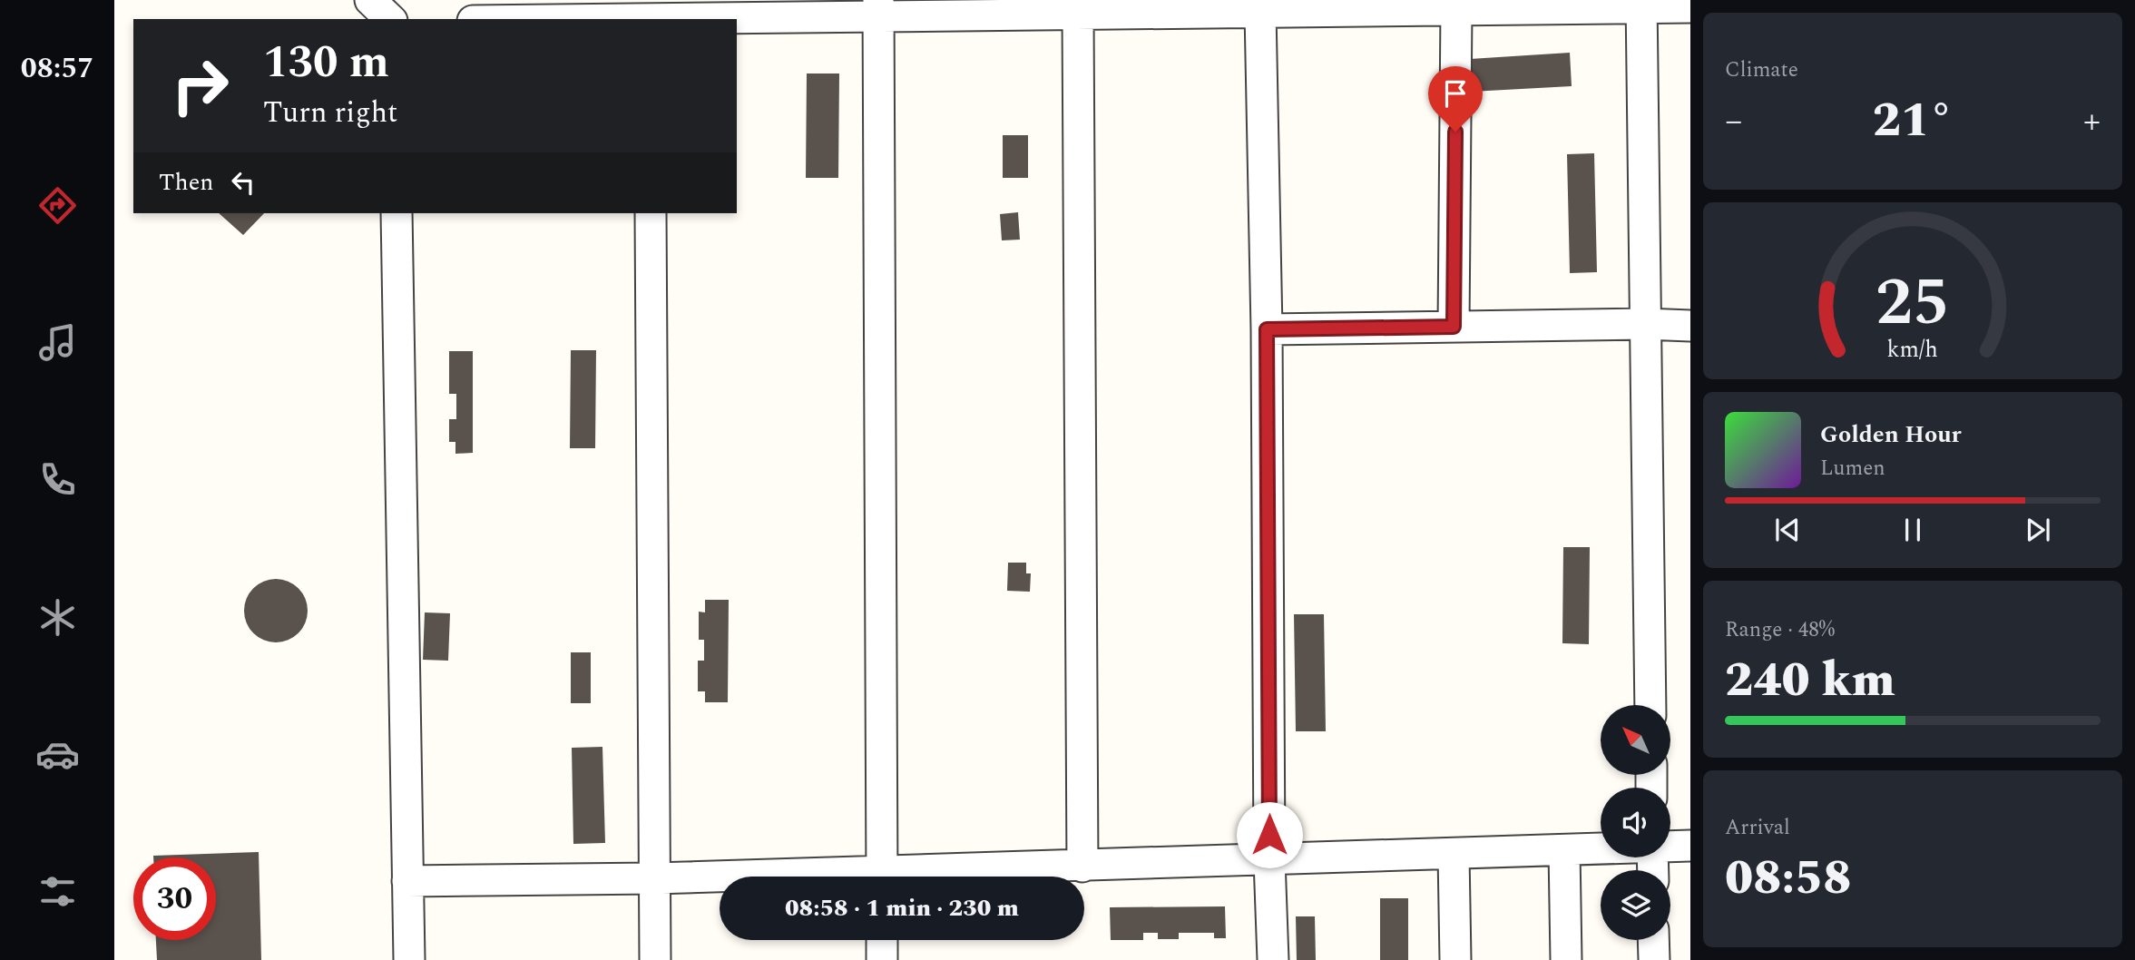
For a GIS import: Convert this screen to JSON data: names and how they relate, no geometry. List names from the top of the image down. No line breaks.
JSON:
{"north":"top left","page":{"tabs":"08:57","tile":["Climate",["Range · 48%","240 km"],["Arrival","08:58"]],"turn":["130 m","Turn right"],"heat":["−","21°","+"],"then":"Then","song":["Golden Hour","Lumen"],"limit":"30","trip":"08:58 · 1 min · 230 m","gauge":["25","km/h"]}}
